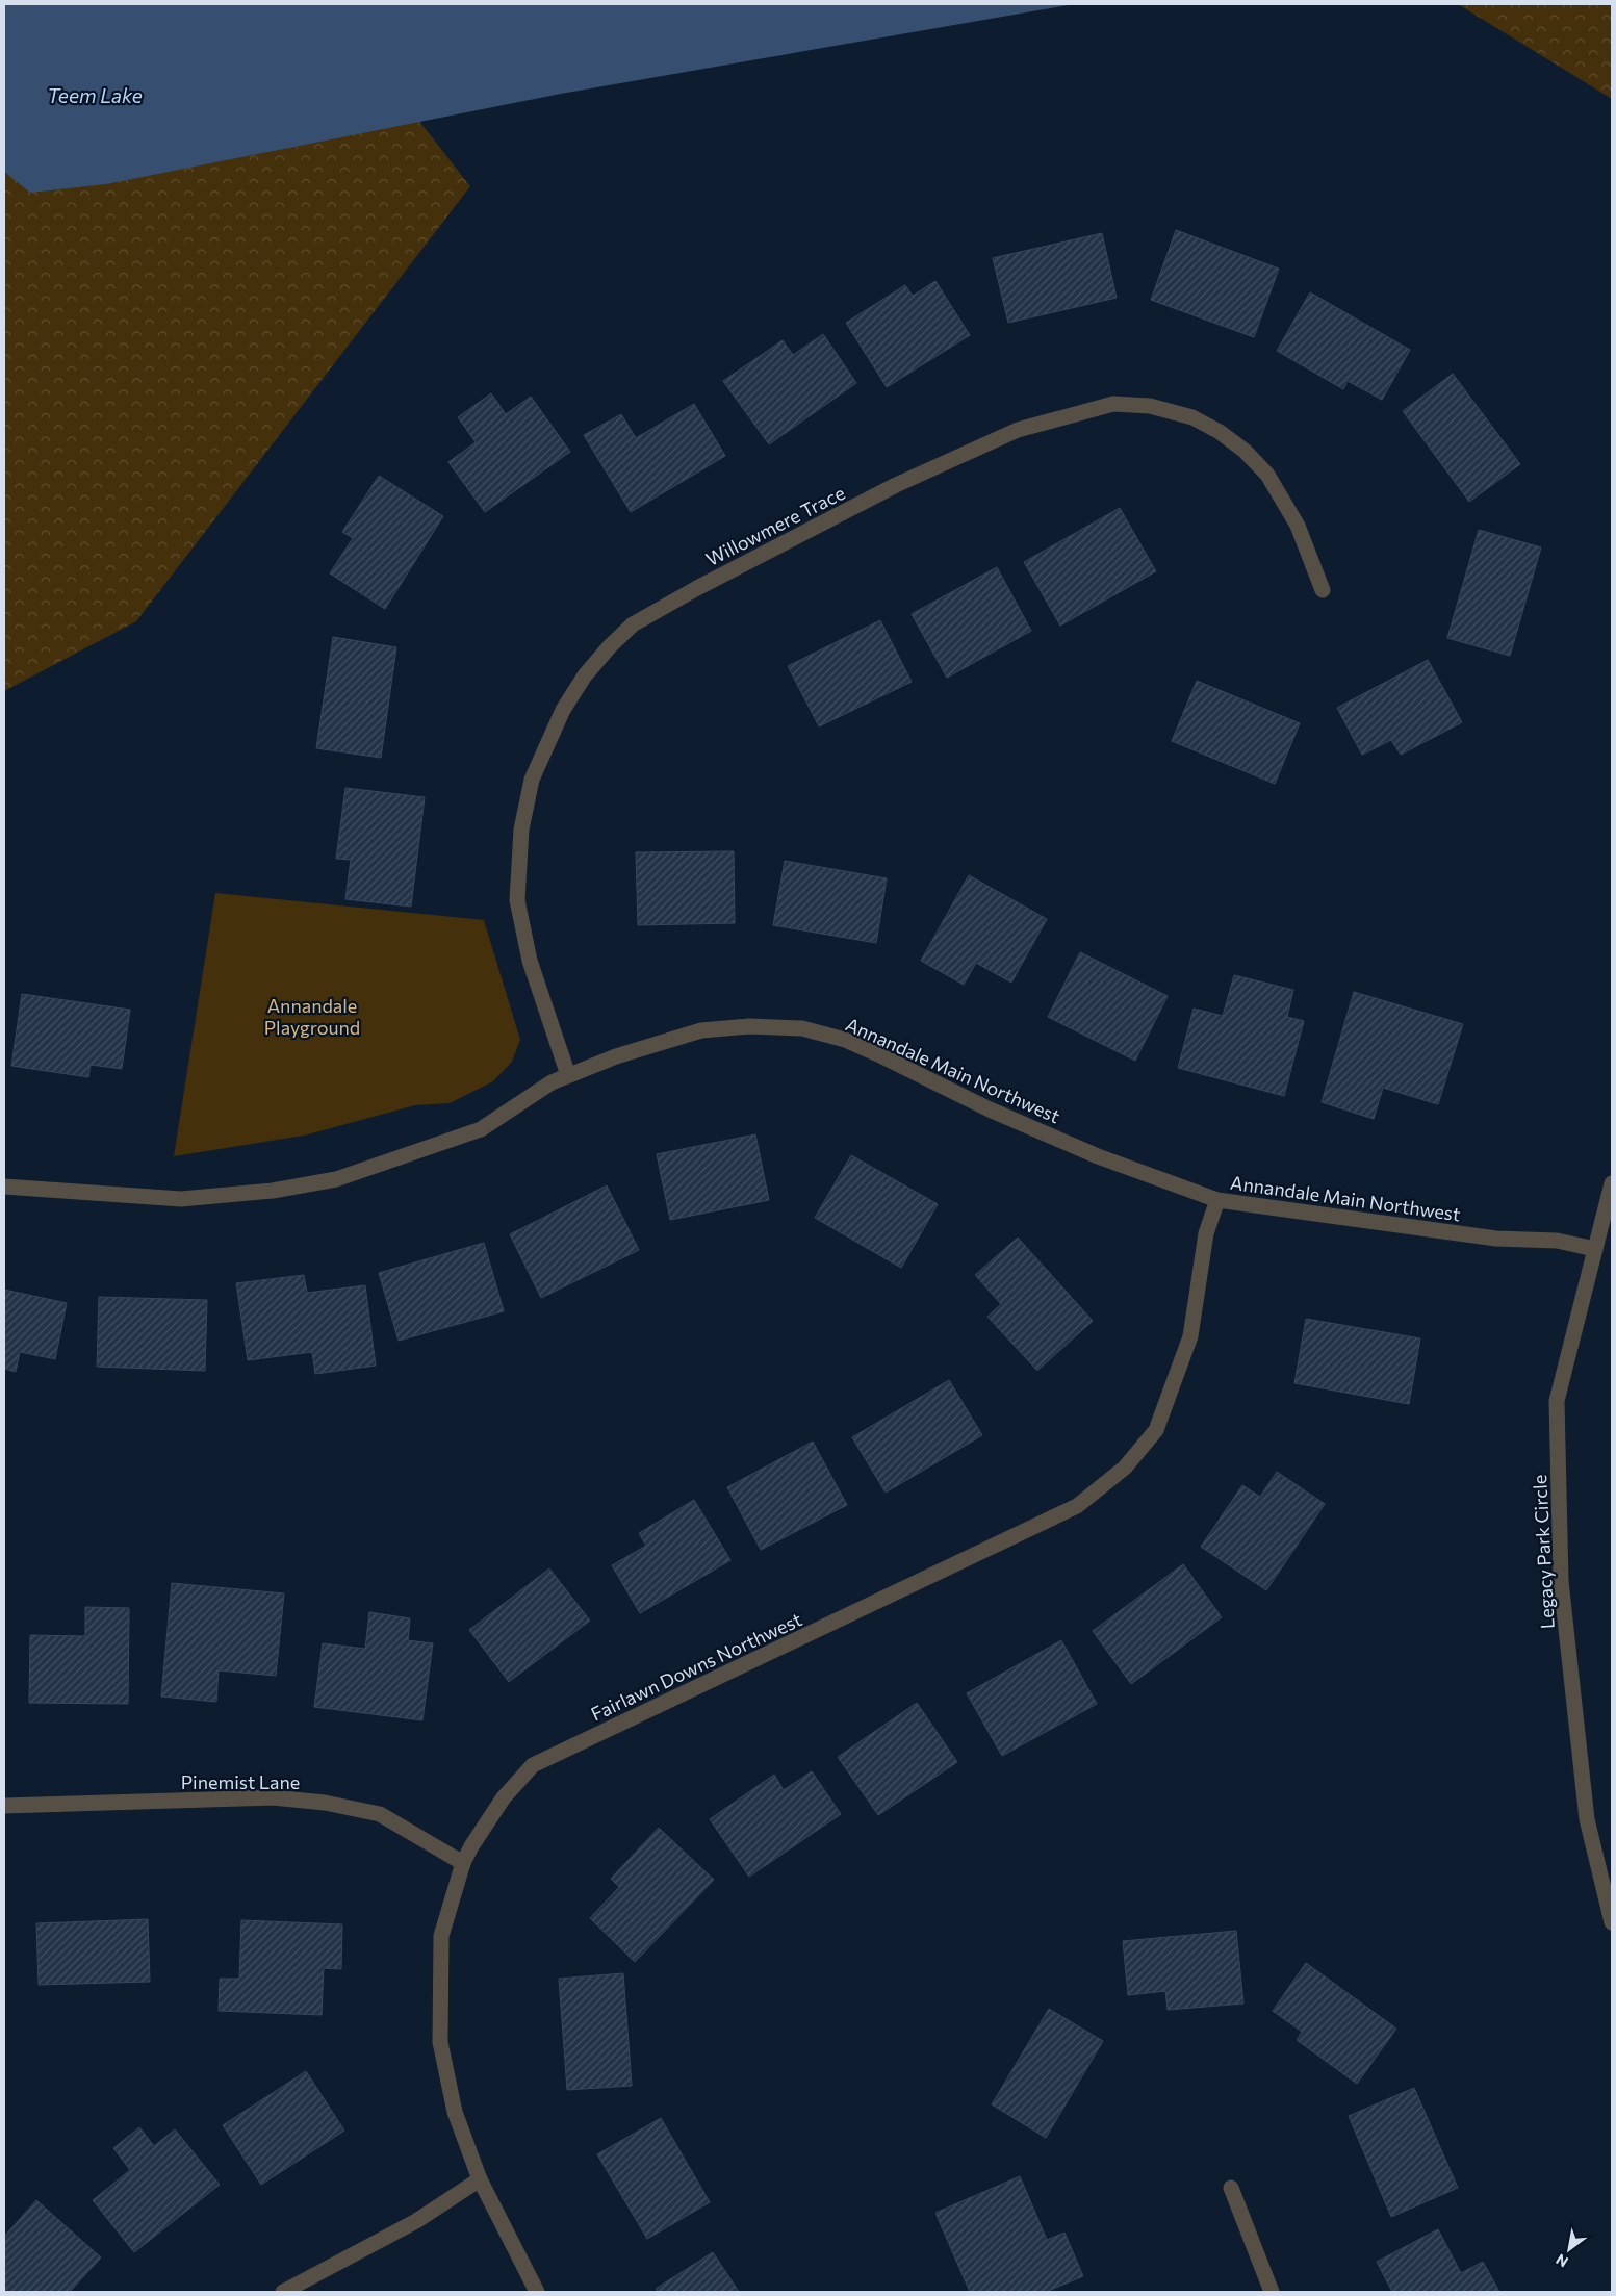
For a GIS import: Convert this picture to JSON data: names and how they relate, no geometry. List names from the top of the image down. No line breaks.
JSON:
{"streets":{"street":["Willowmere Trace","Annandale Main Northwest","Legacy Park Circle","Fairlawn Downs Northwest","Pinemist Lane"]},"crossings":[["Willowmere Trace","Annandale Main Northwest"],["Annandale Main Northwest","Legacy Park Circle"],["Annandale Main Northwest","Fairlawn Downs Northwest"],["Fairlawn Downs Northwest","Pinemist Lane"]],"water":["Teem Lake"],"parks":["Annandale Playground"],"north":"bottom left"}
